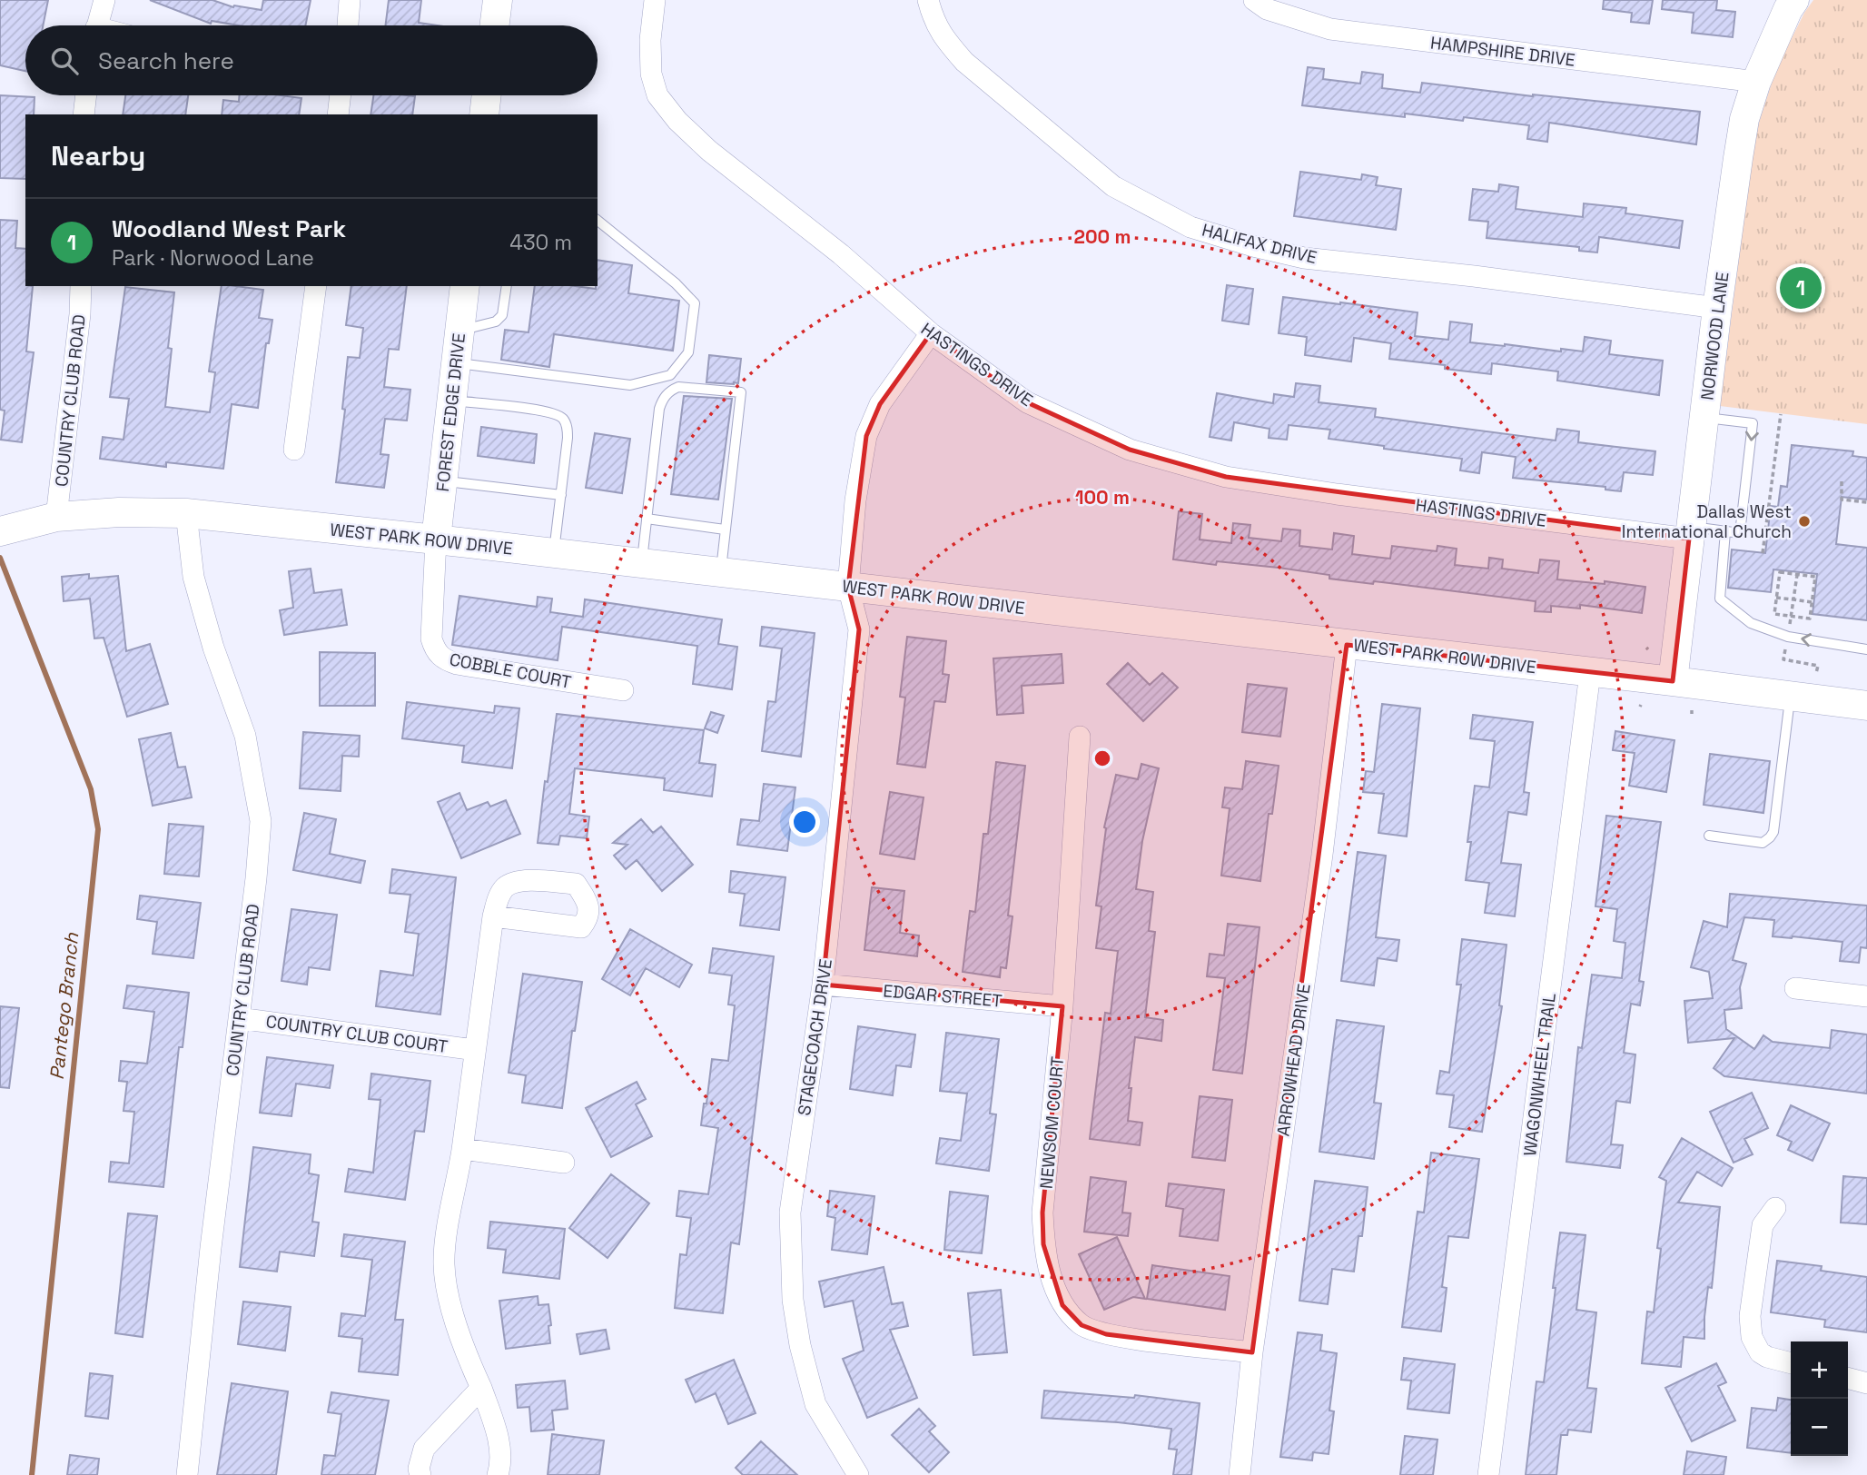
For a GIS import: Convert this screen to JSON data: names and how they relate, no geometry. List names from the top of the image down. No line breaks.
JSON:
{"streets":{"main road":["NORWOOD LANE","FOREST EDGE DRIVE","WEST PARK ROW DRIVE"],"street":["HAMPSHIRE DRIVE","HALIFAX DRIVE","HASTINGS DRIVE","COUNTRY CLUB ROAD","COBBLE COURT","EDGAR STREET","COUNTRY CLUB COURT","STAGECOACH DRIVE","ARROWHEAD DRIVE","WAGONWHEEL TRAIL","NEWSOM COURT"]},"crossings":[["HAMPSHIRE DRIVE","NORWOOD LANE"],["HALIFAX DRIVE","NORWOOD LANE"],["NORWOOD LANE","HASTINGS DRIVE"],["NORWOOD LANE","WEST PARK ROW DRIVE"],["HASTINGS DRIVE","STAGECOACH DRIVE"],["COUNTRY CLUB ROAD","WEST PARK ROW DRIVE"],["COUNTRY CLUB ROAD","COUNTRY CLUB COURT"],["FOREST EDGE DRIVE","WEST PARK ROW DRIVE"],["FOREST EDGE DRIVE","COBBLE COURT"],["WEST PARK ROW DRIVE","COBBLE COURT"],["WEST PARK ROW DRIVE","STAGECOACH DRIVE"],["WEST PARK ROW DRIVE","ARROWHEAD DRIVE"],["WEST PARK ROW DRIVE","WAGONWHEEL TRAIL"],["EDGAR STREET","STAGECOACH DRIVE"],["EDGAR STREET","NEWSOM COURT"],["ARROWHEAD DRIVE","NEWSOM COURT"]],"water":["Pantego Branch"],"places":["Dallas West International Church"],"page":{"search":"Search here","heading":"Nearby","list":[{"mark":"1","name":"Woodland West Park","note":"Park · Norwood Lane","value":"430 m"}],"pins":"1","map_buttons":["+","−"]},"rings":["200 m","100 m"]}
